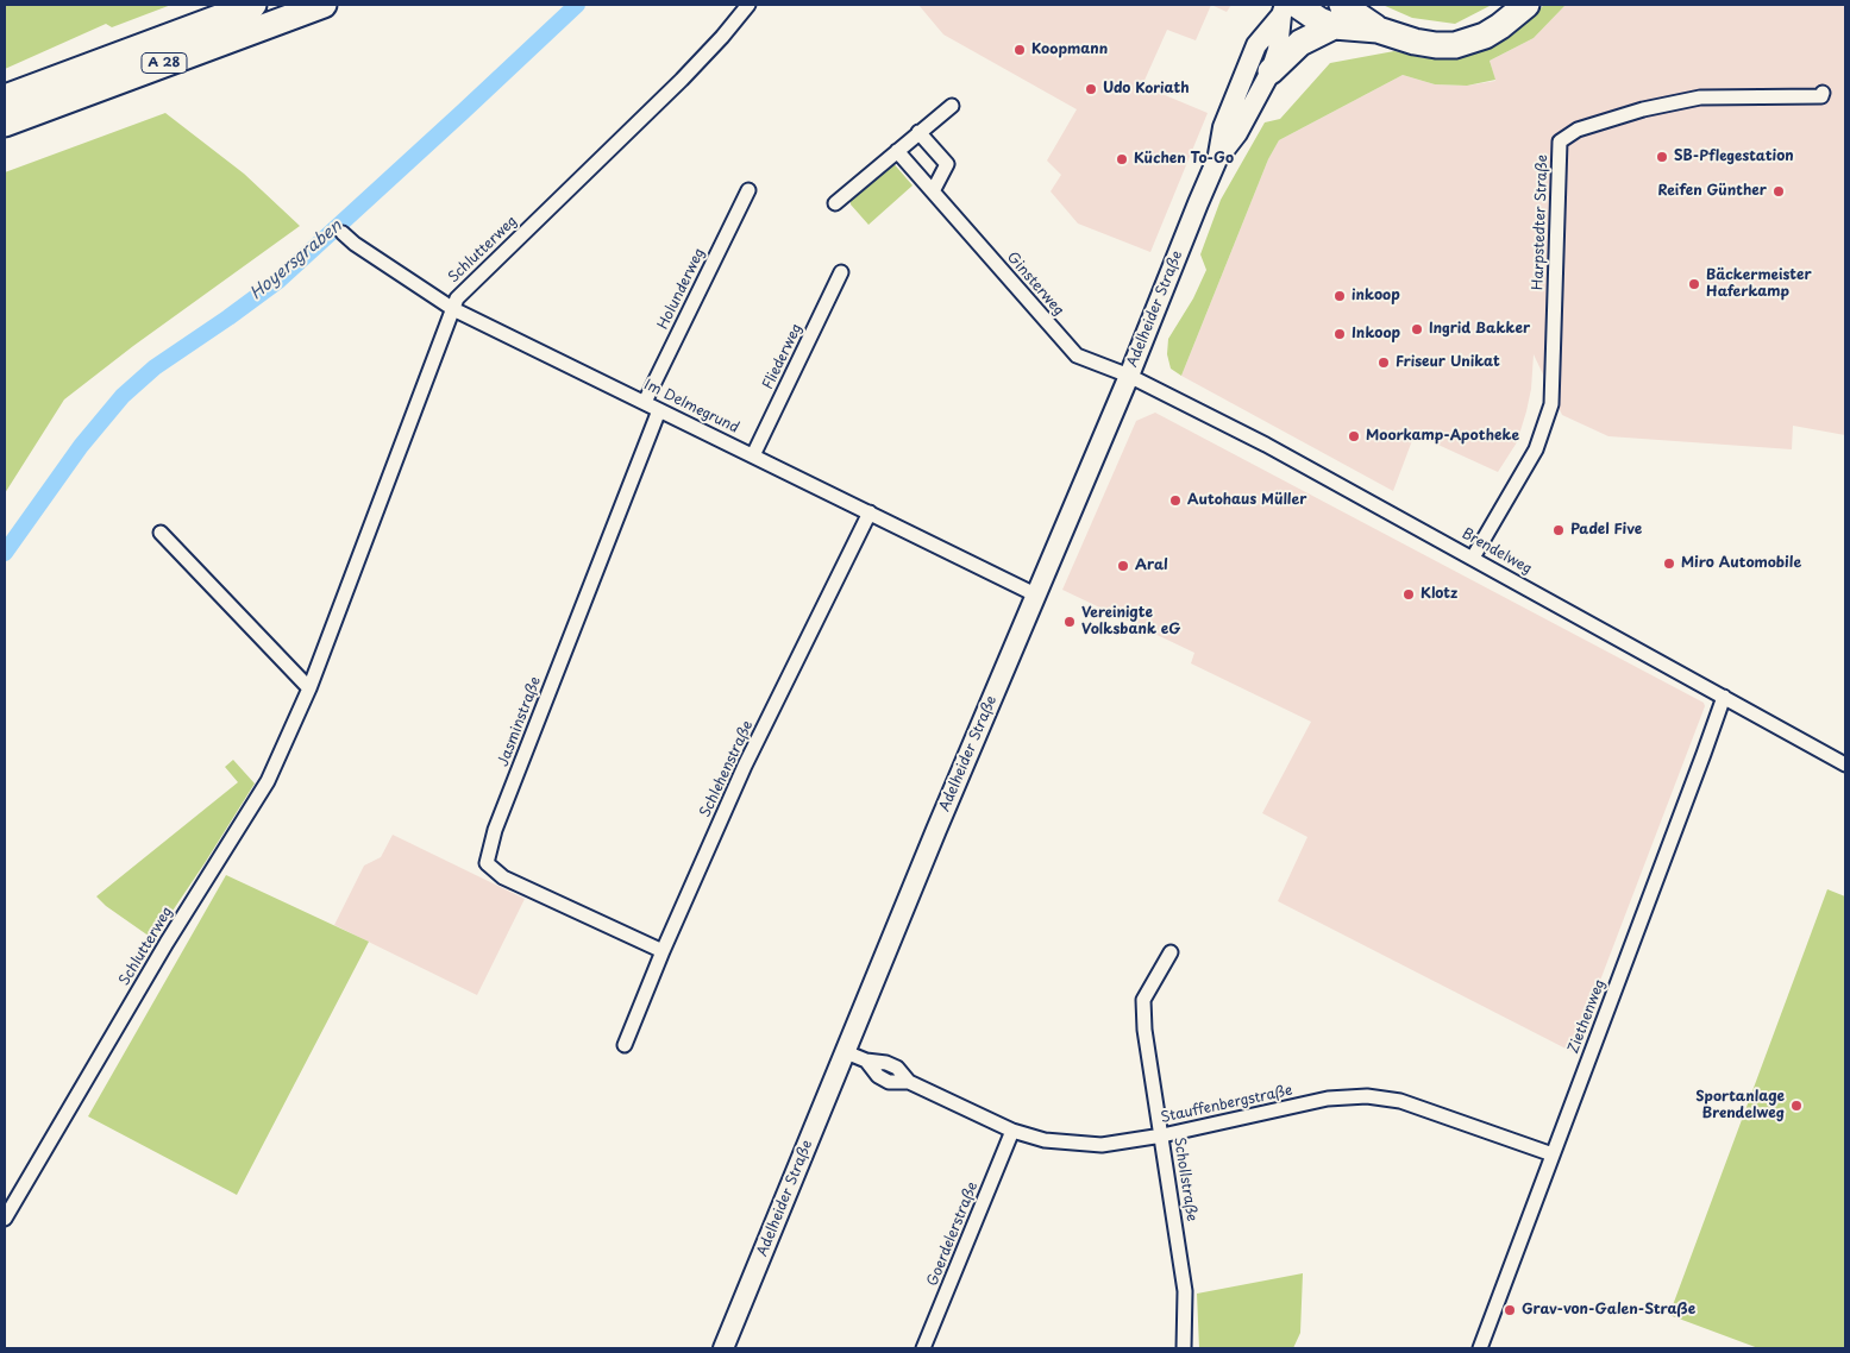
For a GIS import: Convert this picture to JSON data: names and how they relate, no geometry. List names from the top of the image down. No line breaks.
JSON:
{"streets":{"highway":["A 28"],"main road":["Adelheider Straße"],"street":["Harpstedter Straße","Schlutterweg","Ginsterweg","Holunderweg","Fliederweg","Im Delmegrund","Brendelweg","Jasminstraße","Schlehenstraße","Ziethenweg","Stauffenbergstraße","Schollstraße","Goerdelerstraße"]},"crossings":[["Harpstedter Straße","Brendelweg"],["Schlutterweg","Im Delmegrund"],["Ginsterweg","Adelheider Straße"],["Ginsterweg","Brendelweg"],["Holunderweg","Im Delmegrund"],["Adelheider Straße","Im Delmegrund"],["Adelheider Straße","Brendelweg"],["Adelheider Straße","Stauffenbergstraße"],["Fliederweg","Im Delmegrund"],["Im Delmegrund","Jasminstraße"],["Im Delmegrund","Schlehenstraße"],["Brendelweg","Ziethenweg"],["Jasminstraße","Schlehenstraße"],["Ziethenweg","Stauffenbergstraße"],["Stauffenbergstraße","Schollstraße"],["Stauffenbergstraße","Goerdelerstraße"]],"water":["Hoyersgraben"],"places":["Koopmann","Udo Koriath","SB-Pflegestation","Küchen To-Go","Reifen Günther","Bäckermeister Haferkamp","inkoop","Ingrid Bakker","Inkoop","Friseur Unikat","Moorkamp-Apotheke","Autohaus Müller","Padel Five","Miro Automobile","Aral","Klotz","Vereinigte Volksbank eG","Sportanlage Brendelweg","Grav-von-Galen-Straße"]}
